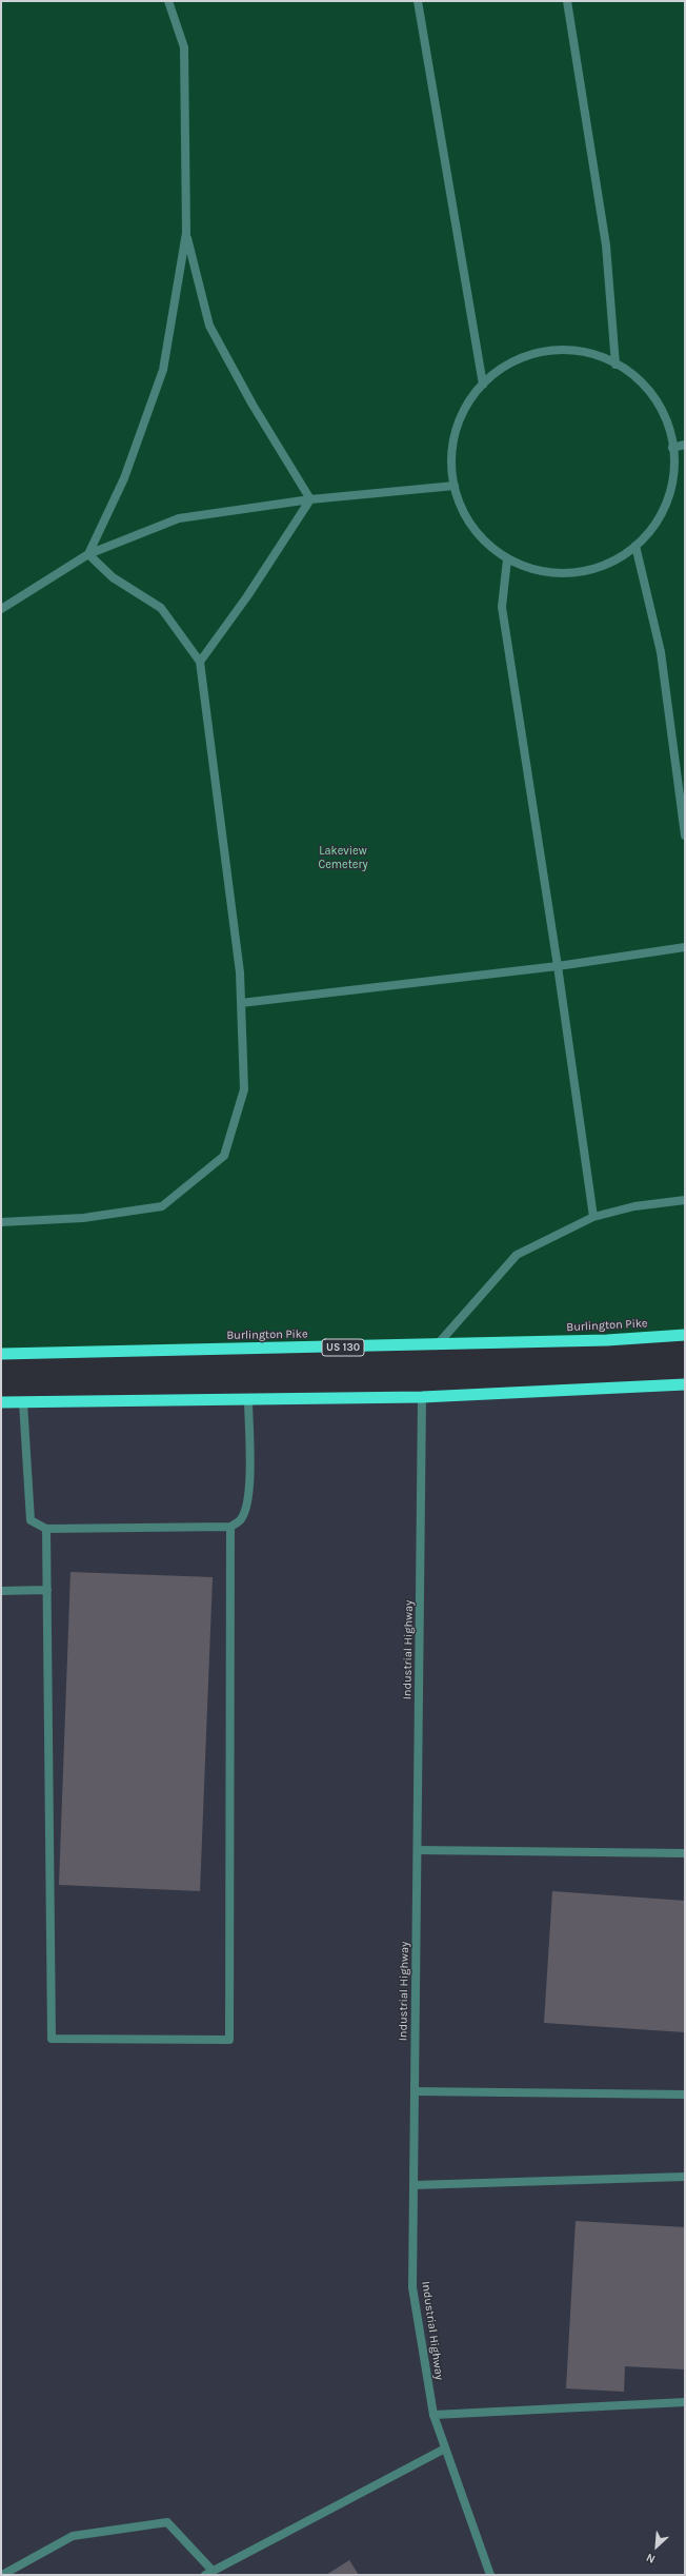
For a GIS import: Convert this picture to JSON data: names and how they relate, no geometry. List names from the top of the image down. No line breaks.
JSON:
{"streets":{"highway":["Burlington Pike","US 130"],"street":["Industrial Highway"]},"parks":["Lakeview Cemetery"],"north":"bottom left"}
